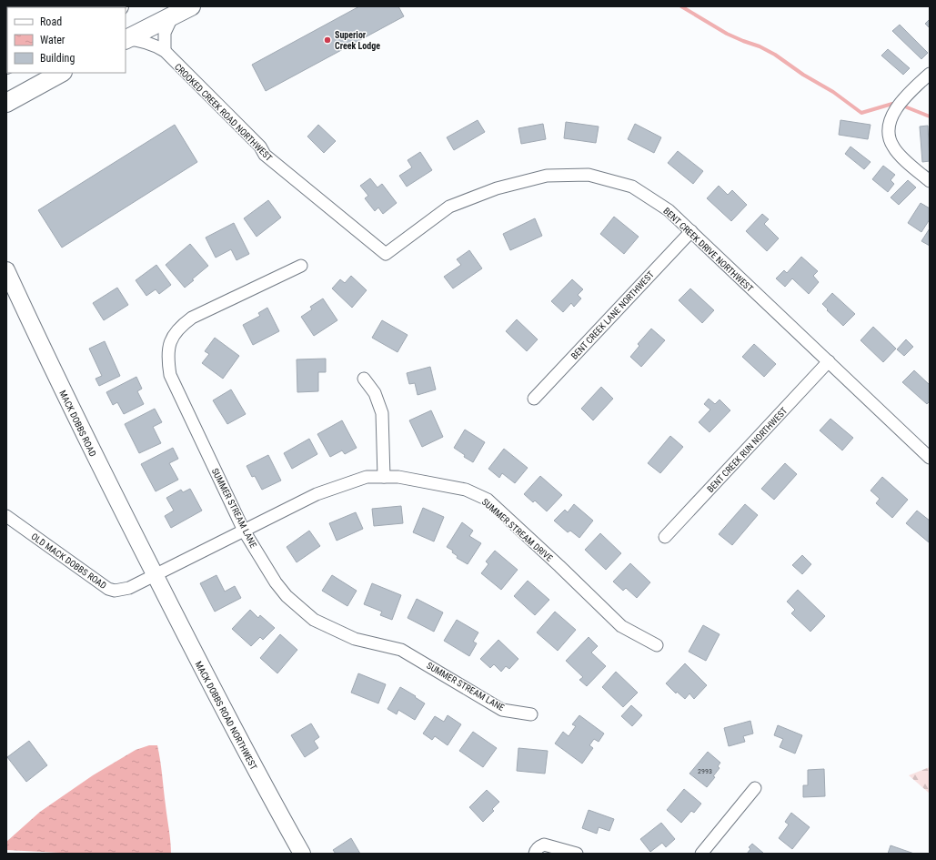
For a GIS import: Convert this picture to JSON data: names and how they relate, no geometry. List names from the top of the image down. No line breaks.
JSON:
{"streets":{"street":["CROOKED CREEK ROAD NORTHWEST","BENT CREEK DRIVE NORTHWEST","BENT CREEK LANE NORTHWEST","MACK DOBBS ROAD","BENT CREEK RUN NORTHWEST","SUMMER STREAM LANE","SUMMER STREAM DRIVE","OLD MACK DOBBS ROAD","MACK DOBBS ROAD NORTHWEST"]},"crossings":[["CROOKED CREEK ROAD NORTHWEST","BENT CREEK DRIVE NORTHWEST"],["BENT CREEK DRIVE NORTHWEST","BENT CREEK LANE NORTHWEST"],["BENT CREEK DRIVE NORTHWEST","BENT CREEK RUN NORTHWEST"],["MACK DOBBS ROAD","SUMMER STREAM DRIVE"],["MACK DOBBS ROAD","OLD MACK DOBBS ROAD"],["MACK DOBBS ROAD","MACK DOBBS ROAD NORTHWEST"],["SUMMER STREAM LANE","SUMMER STREAM DRIVE"],["SUMMER STREAM DRIVE","OLD MACK DOBBS ROAD"],["SUMMER STREAM DRIVE","MACK DOBBS ROAD NORTHWEST"],["OLD MACK DOBBS ROAD","MACK DOBBS ROAD NORTHWEST"]],"places":["Superior Creek Lodge"],"house_numbers":["2993"],"legend":["Road","Water","Building"]}
